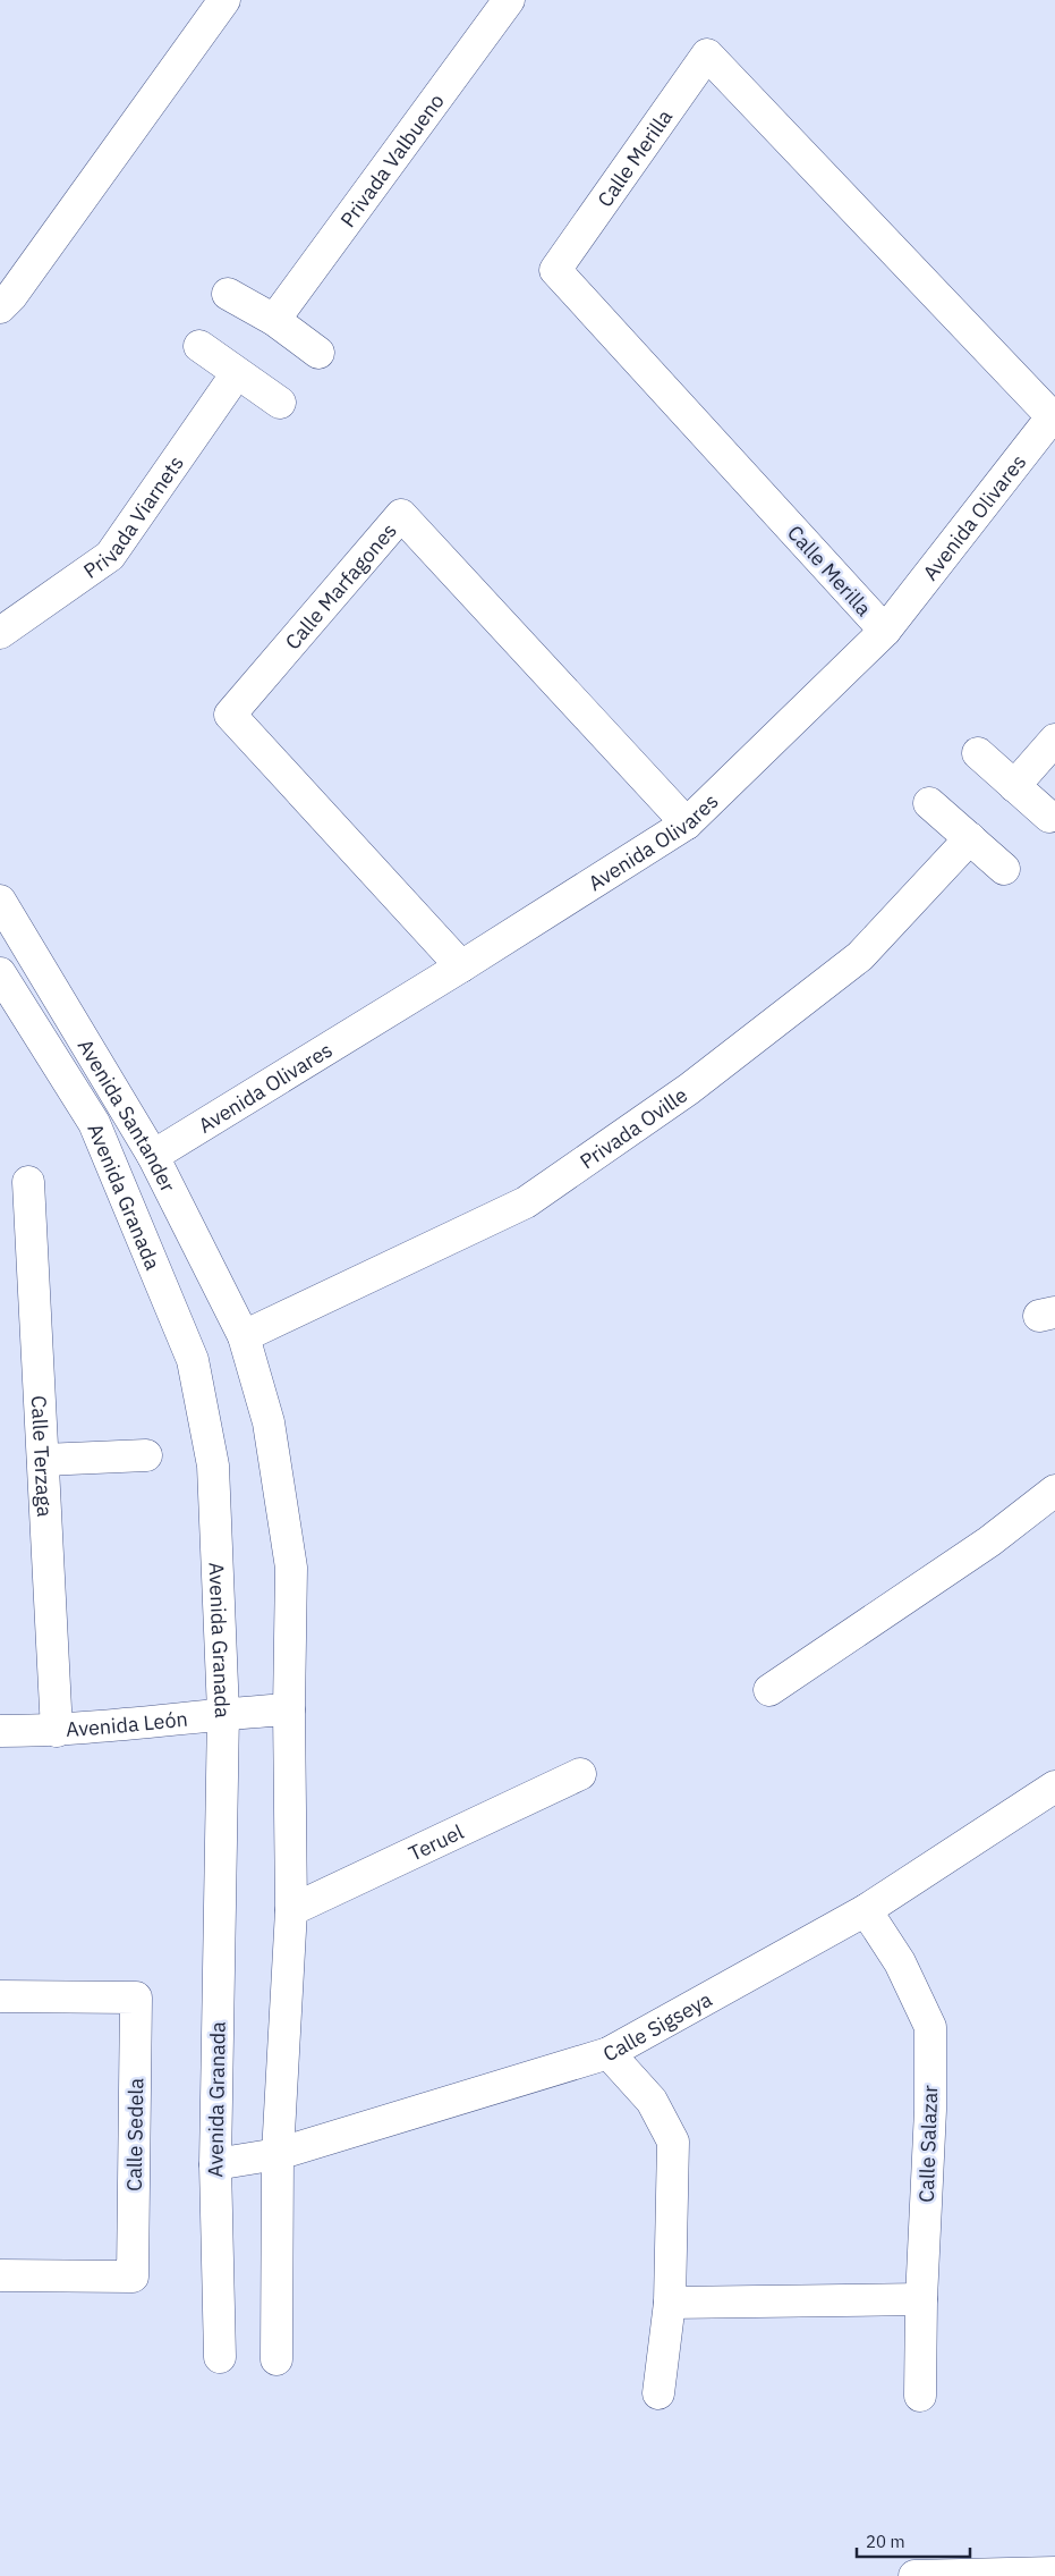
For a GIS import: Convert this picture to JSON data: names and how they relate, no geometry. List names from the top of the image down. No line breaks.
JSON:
{"streets":{"street":["Calle Merilla","Privada Valbueno","Privada Viarnets","Avenida Olivares","Calle Marfagones","Avenida Santander","Privada Oville","Avenida Granada","Calle Terzaga","Avenida León","Teruel","Calle Sigseya","Calle Sedela","Calle Salazar"]},"crossings":[["Calle Merilla","Avenida Olivares"],["Avenida Olivares","Calle Marfagones"],["Avenida Olivares","Avenida Santander"],["Avenida Santander","Privada Oville"],["Avenida Granada","Avenida León"],["Avenida Granada","Calle Sigseya"],["Calle Terzaga","Avenida León"],["Calle Sigseya","Calle Salazar"]],"scale_bar":"20 m"}
